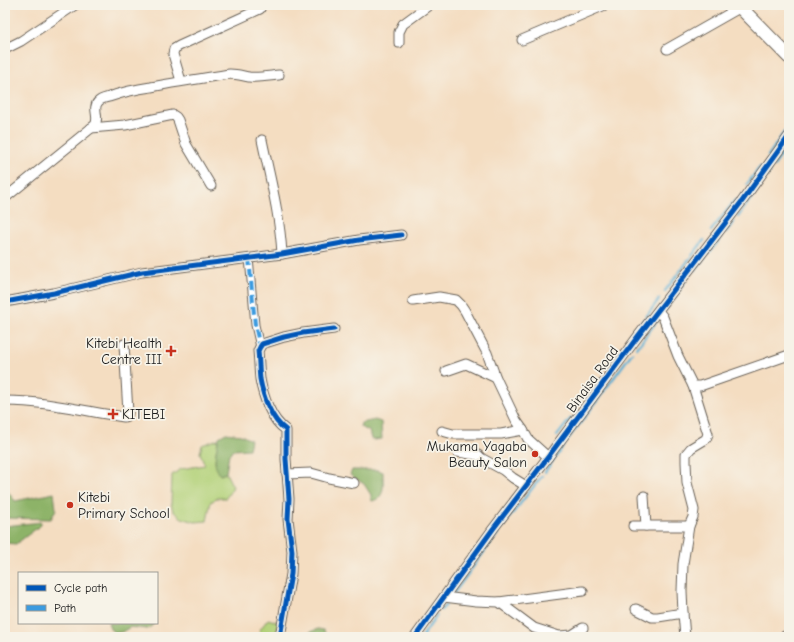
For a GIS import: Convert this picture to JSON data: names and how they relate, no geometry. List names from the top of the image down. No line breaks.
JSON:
{"streets":{"street":["Binaisa Road"]},"places":{"health":["Kitebi Health Centre III","KITEBI"],"other":["Mukama Yagaba Beauty Salon","Kitebi Primary School"]},"legend":["Cycle path","Path"]}
